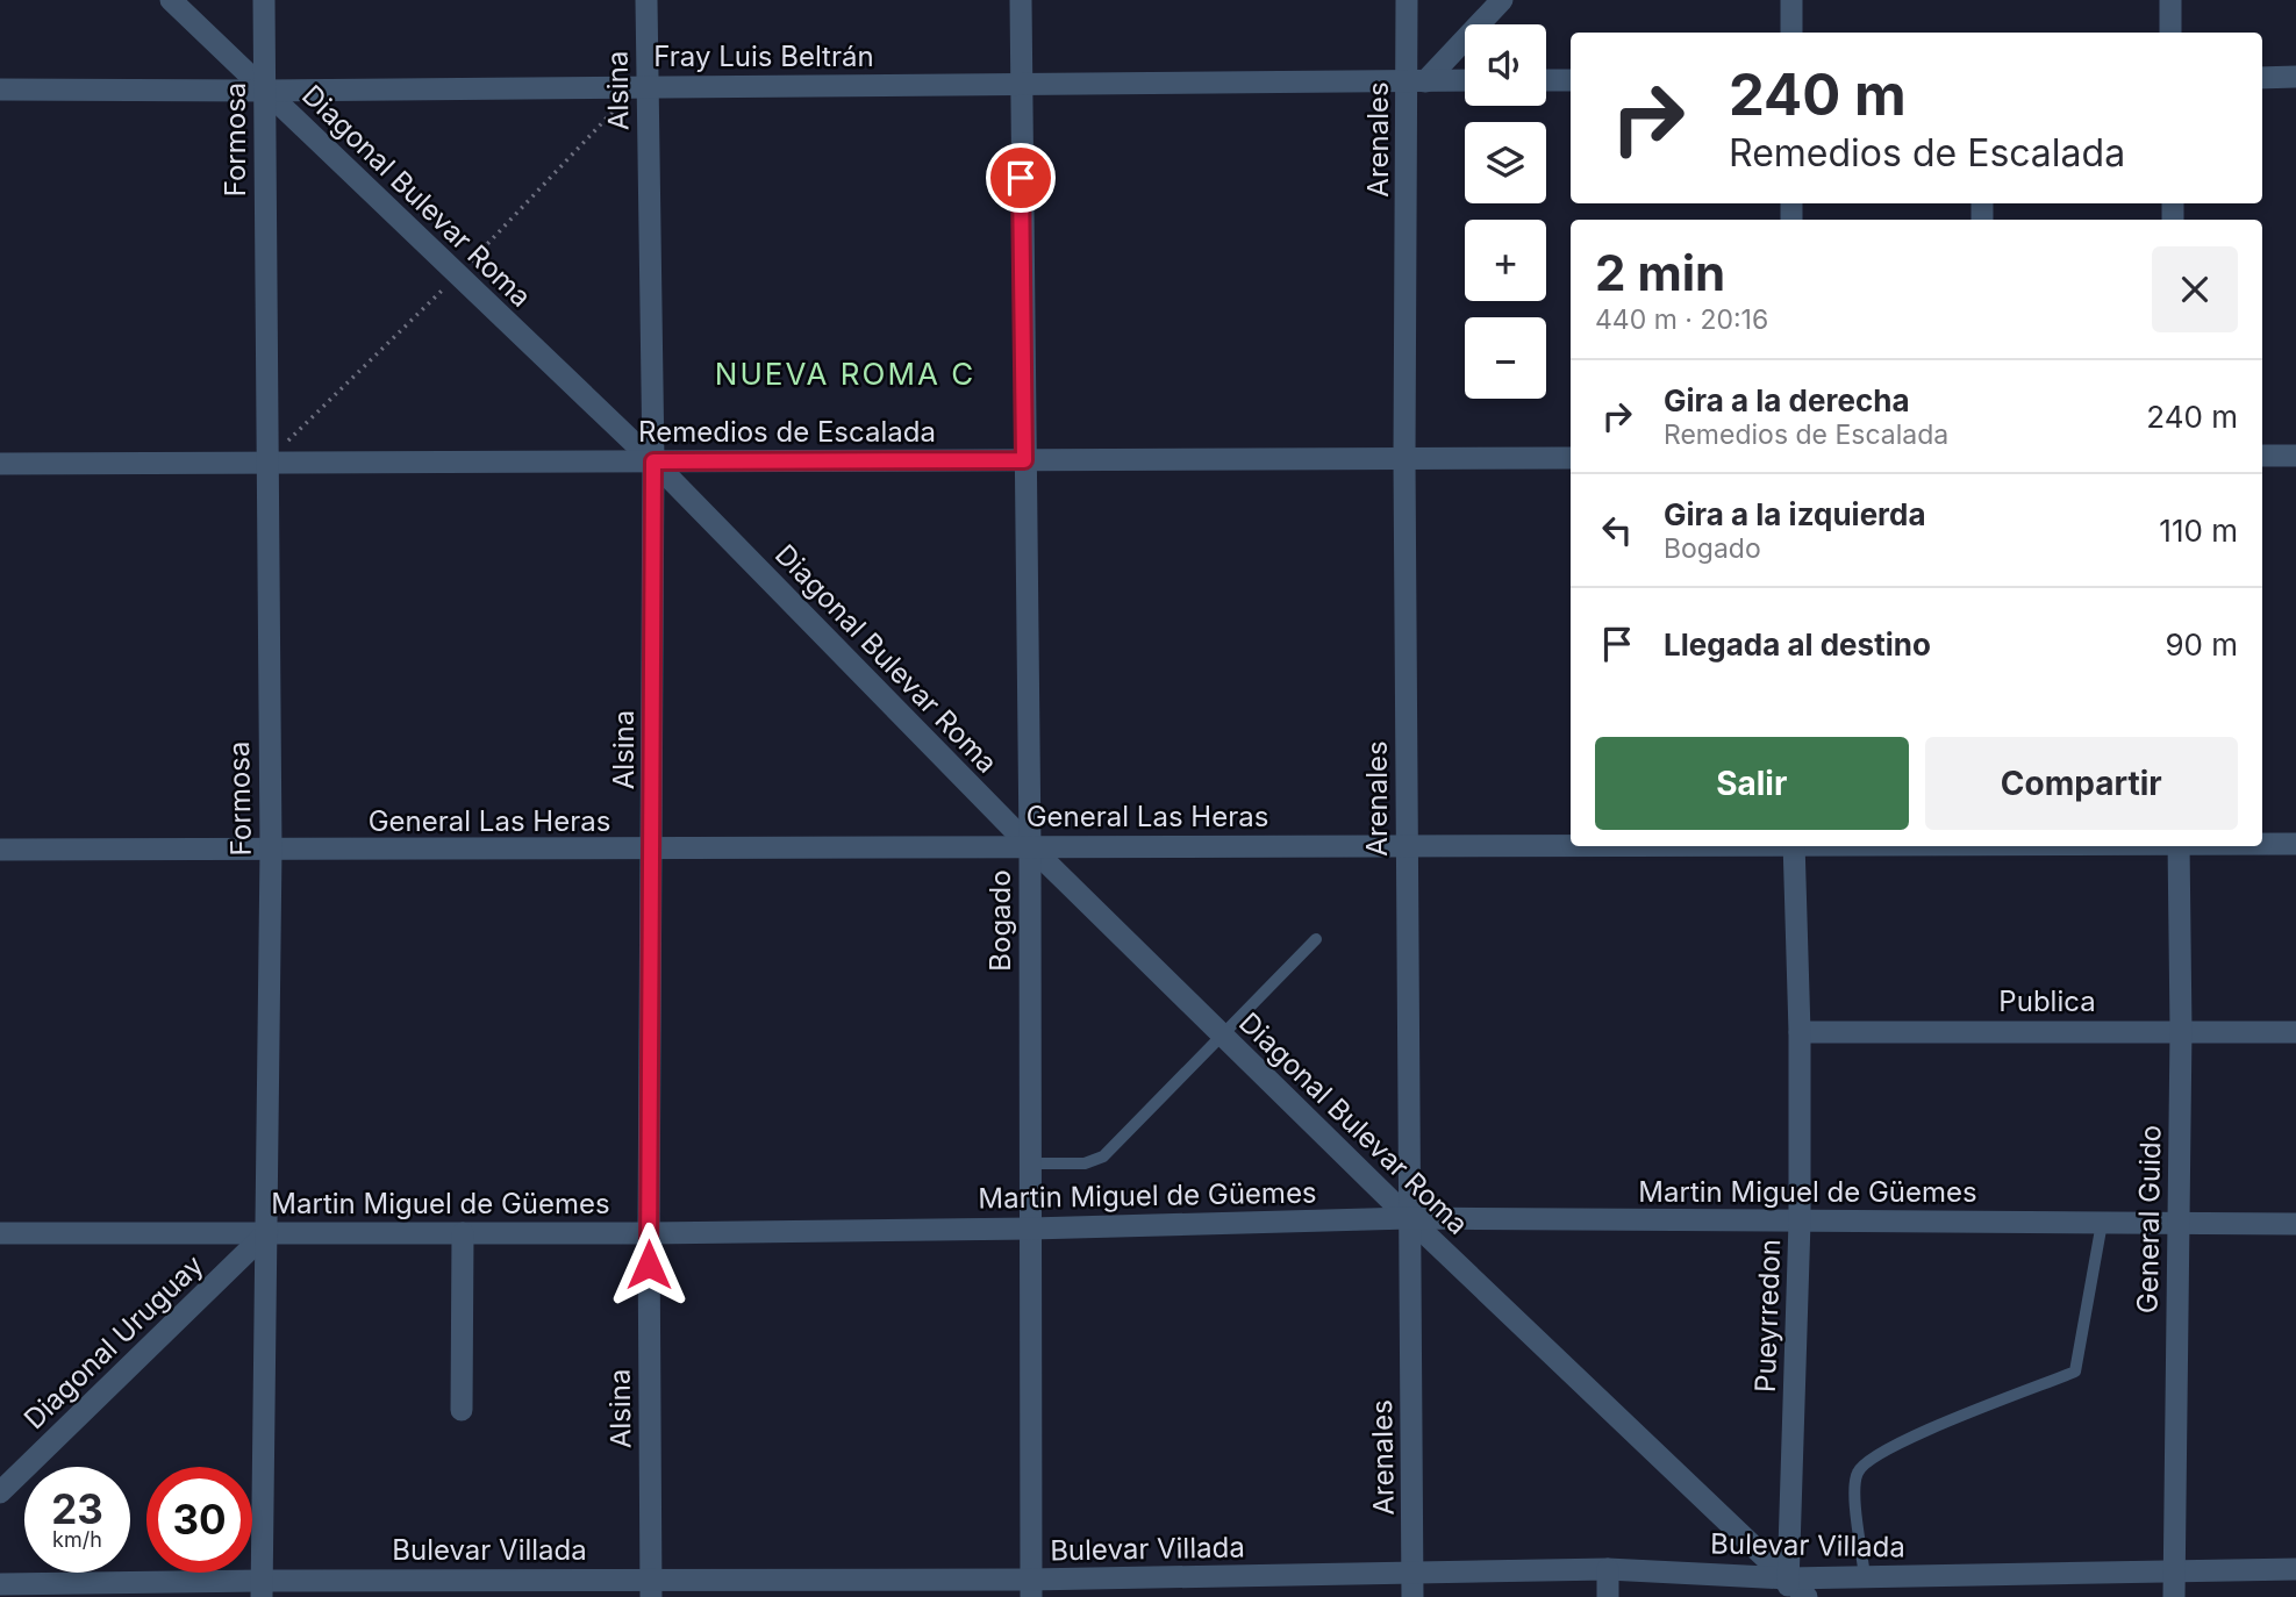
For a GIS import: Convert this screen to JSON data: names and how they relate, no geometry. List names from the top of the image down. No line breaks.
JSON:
{"streets":{"street":["Fray Luis Beltrán","Alsina","Formosa","Arenales","Diagonal Bulevar Roma","Remedios de Escalada","General Las Heras","Bogado","Publica","Martin Miguel de Güemes","General Guido","Pueyrredon","Diagonal Uruguay","Bulevar Villada"]},"crossings":[["Fray Luis Beltrán","Alsina"],["Fray Luis Beltrán","Formosa"],["Fray Luis Beltrán","Arenales"],["Fray Luis Beltrán","Diagonal Bulevar Roma"],["Fray Luis Beltrán","Bogado"],["Alsina","Diagonal Bulevar Roma"],["Alsina","Remedios de Escalada"],["Alsina","General Las Heras"],["Alsina","Martin Miguel de Güemes"],["Alsina","Bulevar Villada"],["Formosa","Diagonal Bulevar Roma"],["Formosa","Remedios de Escalada"],["Formosa","General Las Heras"],["Formosa","Martin Miguel de Güemes"],["Formosa","Diagonal Uruguay"],["Formosa","Bulevar Villada"],["Arenales","Diagonal Bulevar Roma"],["Arenales","Remedios de Escalada"],["Arenales","General Las Heras"],["Arenales","Martin Miguel de Güemes"],["Arenales","Bulevar Villada"],["Diagonal Bulevar Roma","Remedios de Escalada"],["Diagonal Bulevar Roma","General Las Heras"],["Diagonal Bulevar Roma","Bogado"],["Diagonal Bulevar Roma","Martin Miguel de Güemes"],["Diagonal Bulevar Roma","Pueyrredon"],["Diagonal Bulevar Roma","Bulevar Villada"],["Remedios de Escalada","Bogado"],["General Las Heras","Bogado"],["Bogado","Martin Miguel de Güemes"],["Bogado","Bulevar Villada"],["Publica","General Guido"],["Publica","Pueyrredon"],["Martin Miguel de Güemes","General Guido"],["Martin Miguel de Güemes","Pueyrredon"],["Martin Miguel de Güemes","Diagonal Uruguay"],["General Guido","Bulevar Villada"],["Pueyrredon","Bulevar Villada"]],"districts":["NUEVA ROMA C"],"page":{"map_buttons":["+","−"],"turn":["240 m","Remedios de Escalada"],"heading":["2 min","440 m · 20:16"],"list":[{"name":"Gira a la derecha","note":"Remedios de Escalada","value":"240 m"},{"name":"Gira a la izquierda","note":"Bogado","value":"110 m"},{"name":"Llegada al destino","value":"90 m"}],"buttons":["Salir","Compartir"],"speed":"23 km/h","limit":"30"}}
